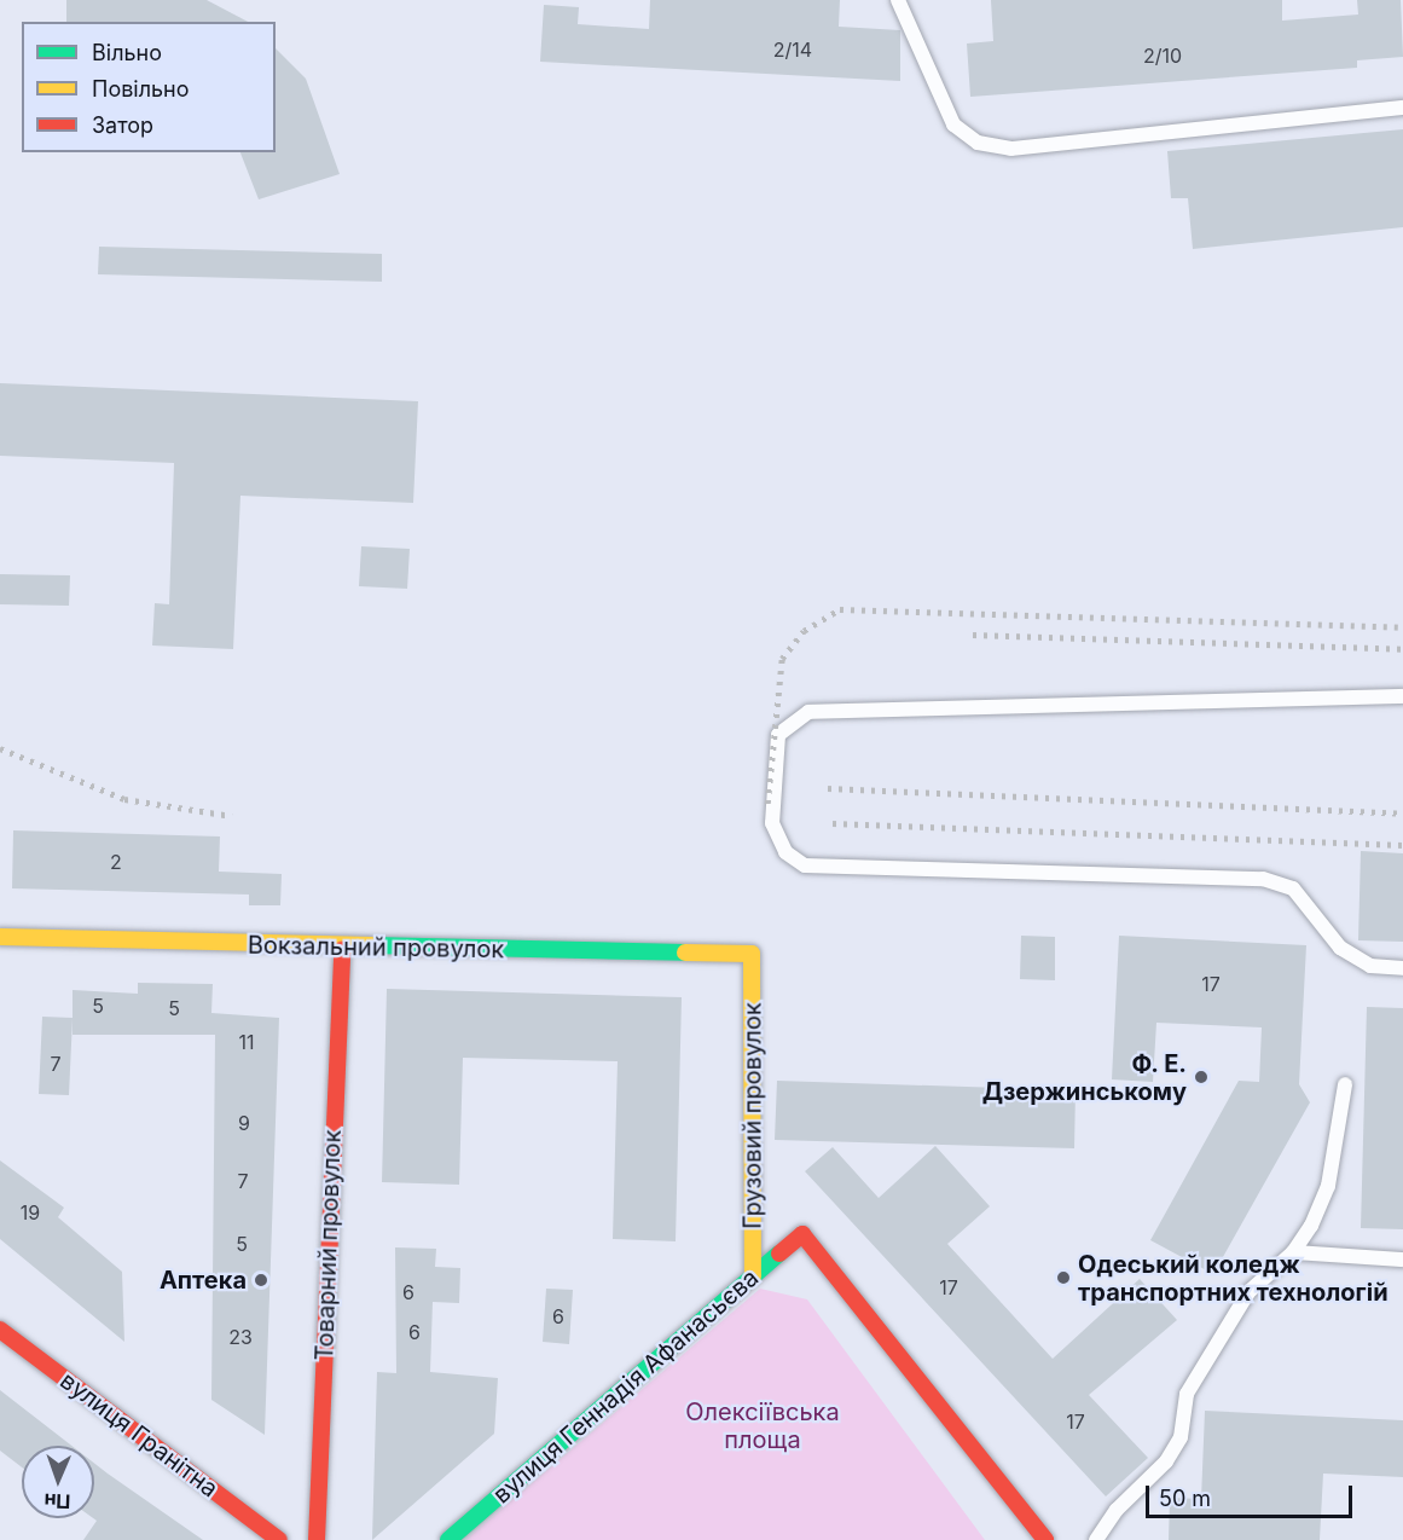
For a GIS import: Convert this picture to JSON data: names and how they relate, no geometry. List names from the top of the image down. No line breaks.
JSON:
{"streets":{"street":["Вокзальний провулок","Грузовий провулок","Товарний провулок","вулиця Геннадія Афанасьєва","вулиця Гранітна"]},"crossings":[["Вокзальний провулок","Грузовий провулок"],["Вокзальний провулок","Товарний провулок"],["Грузовий провулок","вулиця Геннадія Афанасьєва"]],"parks":["Олексіївська площа"],"places":["Ф. Е. Дзержинському","Одеський коледж транспортних технологій","Аптека"],"house_numbers":["2/14","2/10","2","17","5","5","11","7","9","7","19","5","17","6","6","6","23","17"],"legend":["Вільно","Повільно","Затор"],"scale_bar":"50 m","north":"bottom"}
